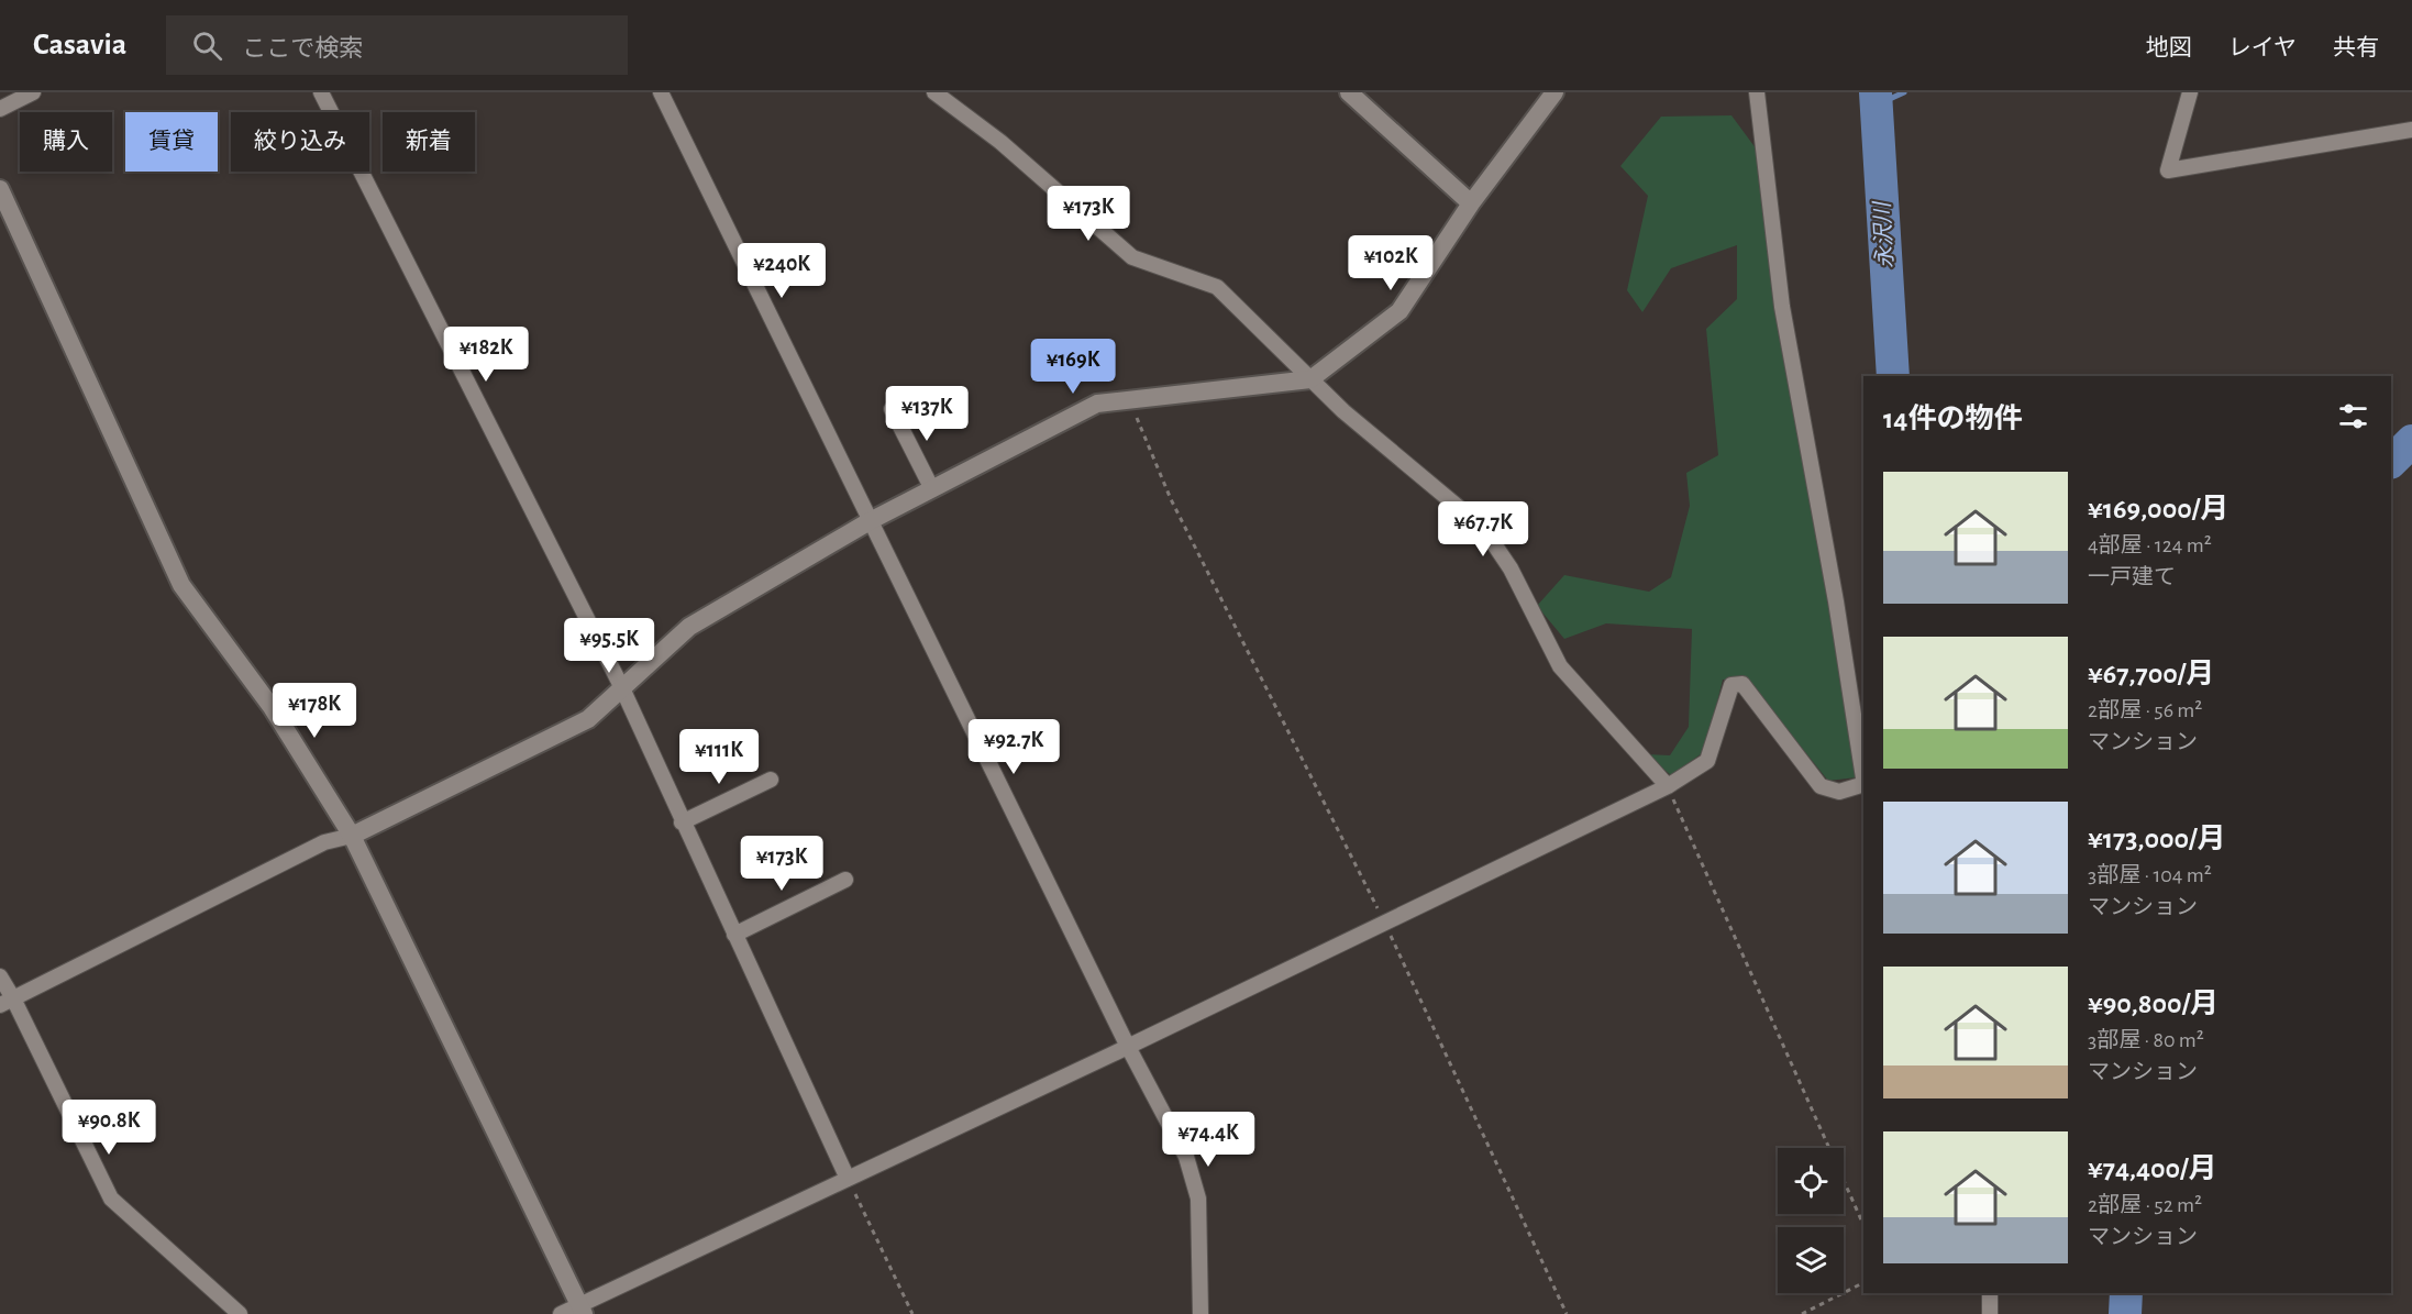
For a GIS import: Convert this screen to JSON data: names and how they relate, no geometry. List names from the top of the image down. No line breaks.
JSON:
{"water":["永沢川"],"page":{"header":"Casavia","search":"ここで検索","nav":["地図","レイヤ","共有"],"chip":["購入","賃貸","絞り込み","新着"],"price":["¥173K","¥102K","¥240K","¥182K","¥169K","¥137K","¥67.7K","¥95.5K","¥178K","¥92.7K","¥111K","¥173K","¥90.8K","¥74.4K"],"heading":"14件の物件","list":[{"name":"¥169,000/月","note":"4部屋 · 124 m² · 一戸建て"},{"name":"¥67,700/月","note":"2部屋 · 56 m² · マンション"},{"name":"¥173,000/月","note":"3部屋 · 104 m² · マンション"},{"name":"¥90,800/月","note":"3部屋 · 80 m² · マンション"},{"name":"¥74,400/月","note":"2部屋 · 52 m² · マンション"}]}}
